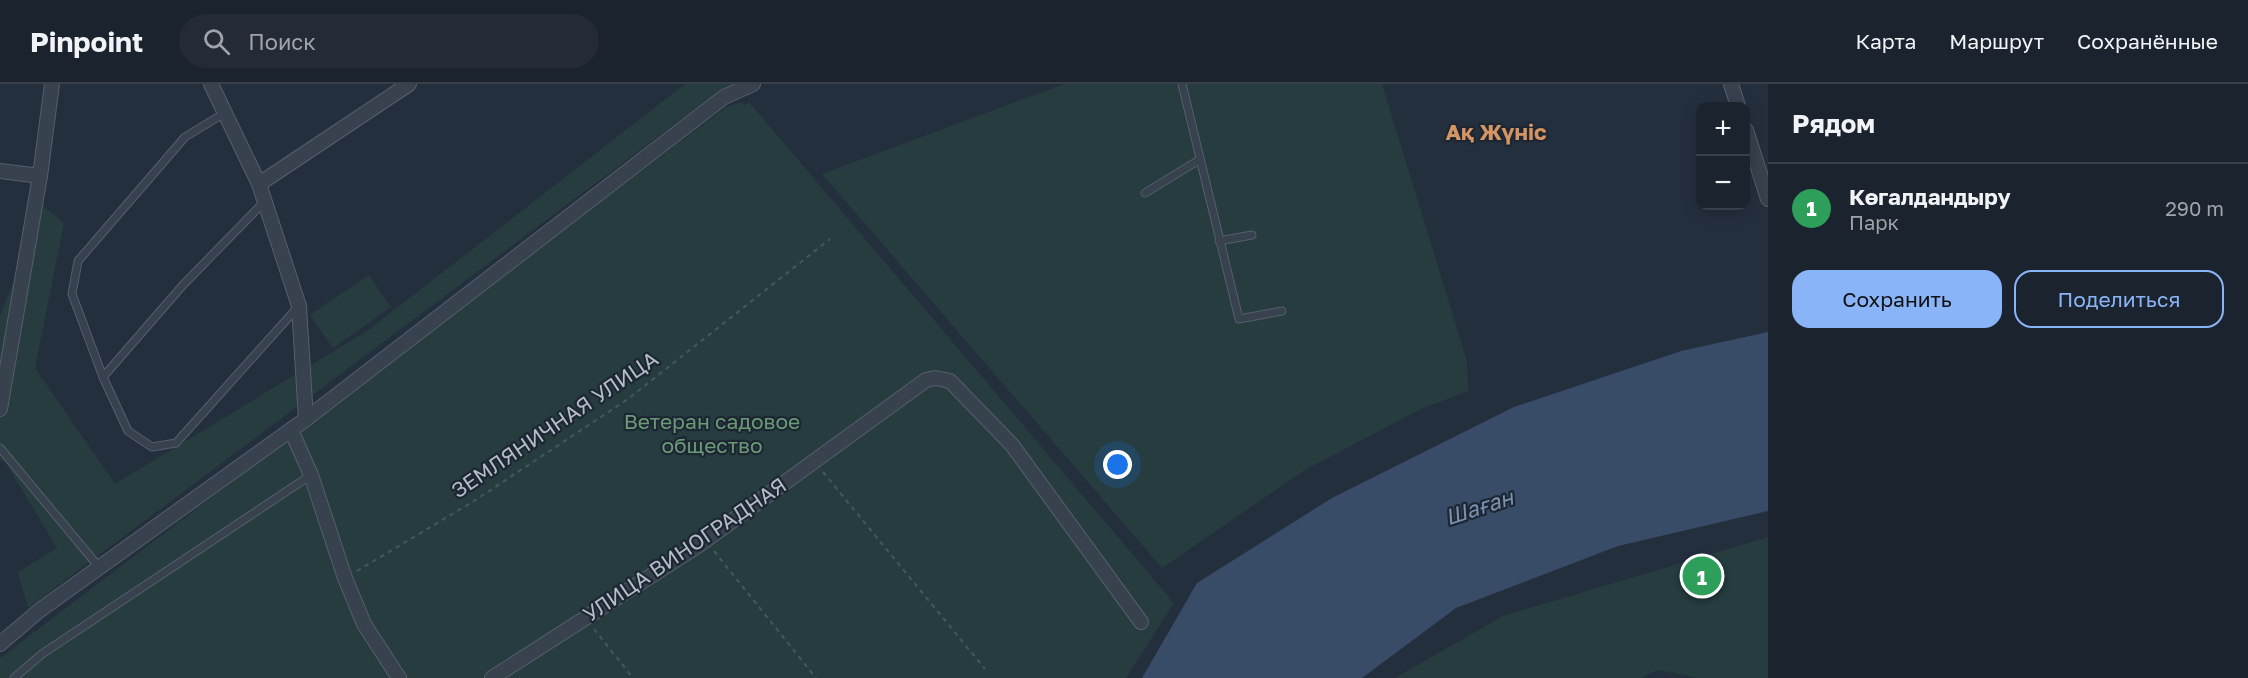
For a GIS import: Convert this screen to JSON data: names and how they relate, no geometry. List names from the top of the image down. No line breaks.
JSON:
{"streets":{"street":["УЛИЦА ВИНОГРАДНАЯ"],"path":["ЗЕМЛЯНИЧНАЯ УЛИЦА"]},"districts":["Ақ Жүніс"],"water":["Шаған"],"parks":["Ветеран садовое общество"],"page":{"header":"Pinpoint","search":"Поиск","nav":["Карта","Маршрут","Сохранённые"],"heading":"Рядом","map_buttons":["+","−"],"list":[{"mark":"1","name":"Көгалдандыру","note":"Парк","value":"290 m"}],"buttons":["Сохранить","Поделиться"],"pins":"1"}}
